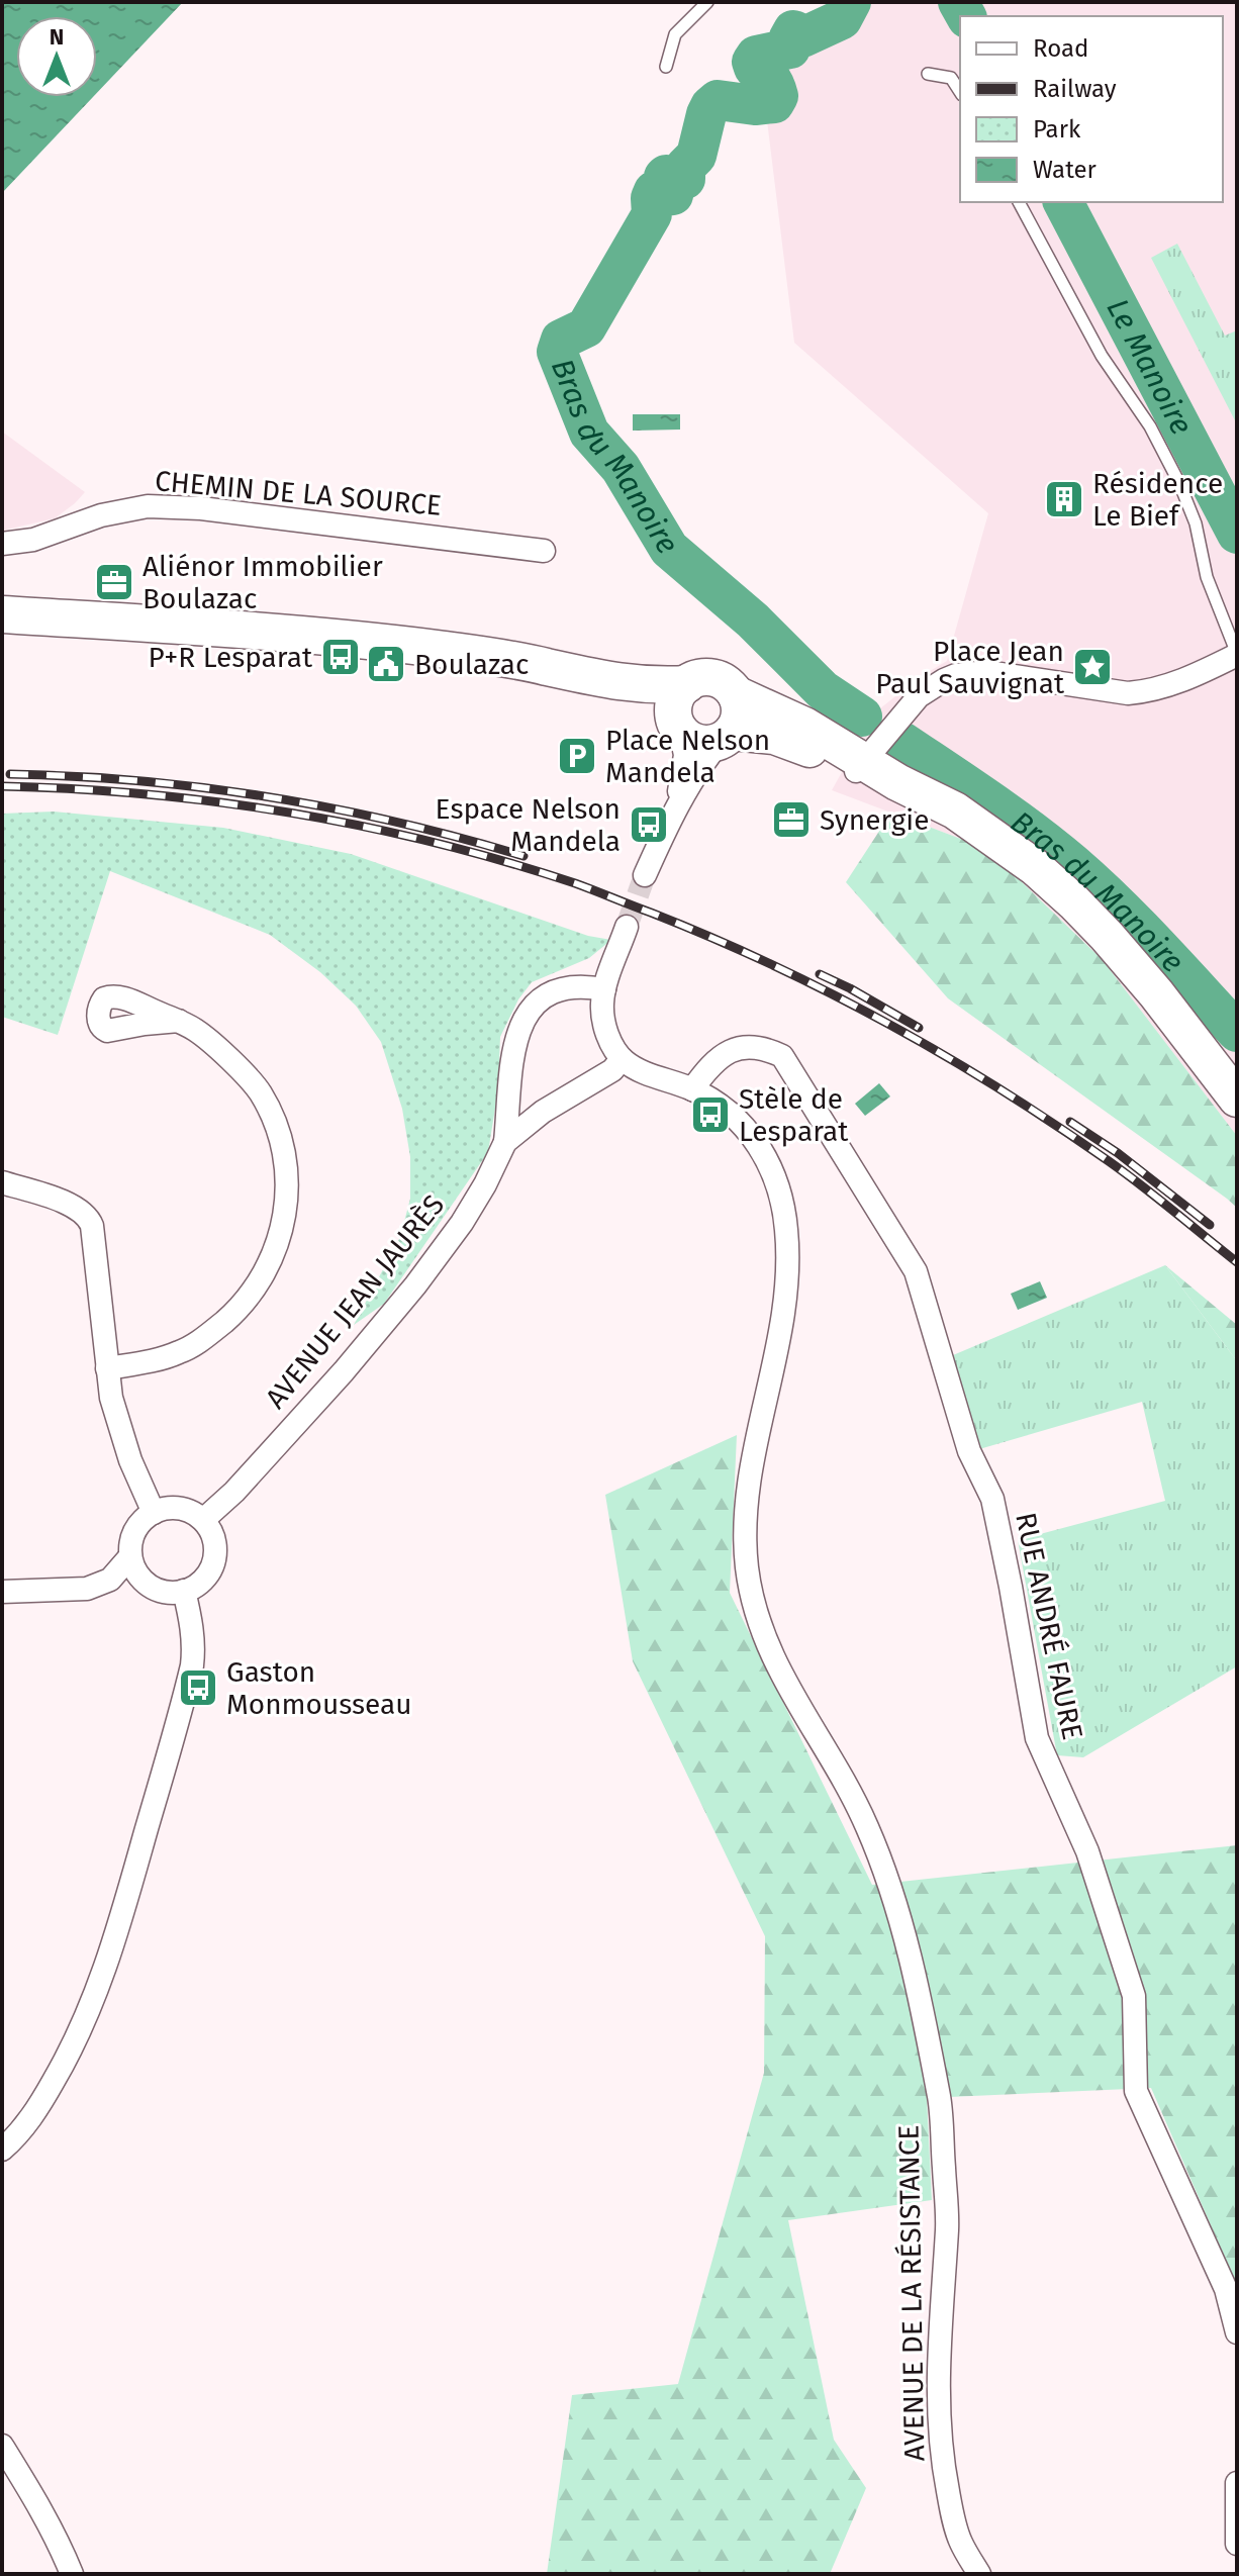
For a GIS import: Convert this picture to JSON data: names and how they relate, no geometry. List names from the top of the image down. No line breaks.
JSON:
{"streets":{"street":["CHEMIN DE LA SOURCE","AVENUE JEAN JAURÈS","RUE ANDRÉ FAURE","AVENUE DE LA RÉSISTANCE"]},"crossings":[["AVENUE JEAN JAURÈS","AVENUE DE LA RÉSISTANCE"],["RUE ANDRÉ FAURE","AVENUE DE LA RÉSISTANCE"]],"water":["Le Manoire","Bras du Manoire"],"places":{"building":["Résidence Le Bief"],"office":["Aliénor Immobilier Boulazac","Synergie"],"bus stop":["P+R Lesparat","Espace Nelson Mandela","Stèle de Lesparat","Gaston Monmousseau"],"public building":["Boulazac"],"place":["Place Jean Paul Sauvignat"],"parking":["Place Nelson Mandela"]},"legend":["Road","Railway","Park","Water"],"north":"top"}
